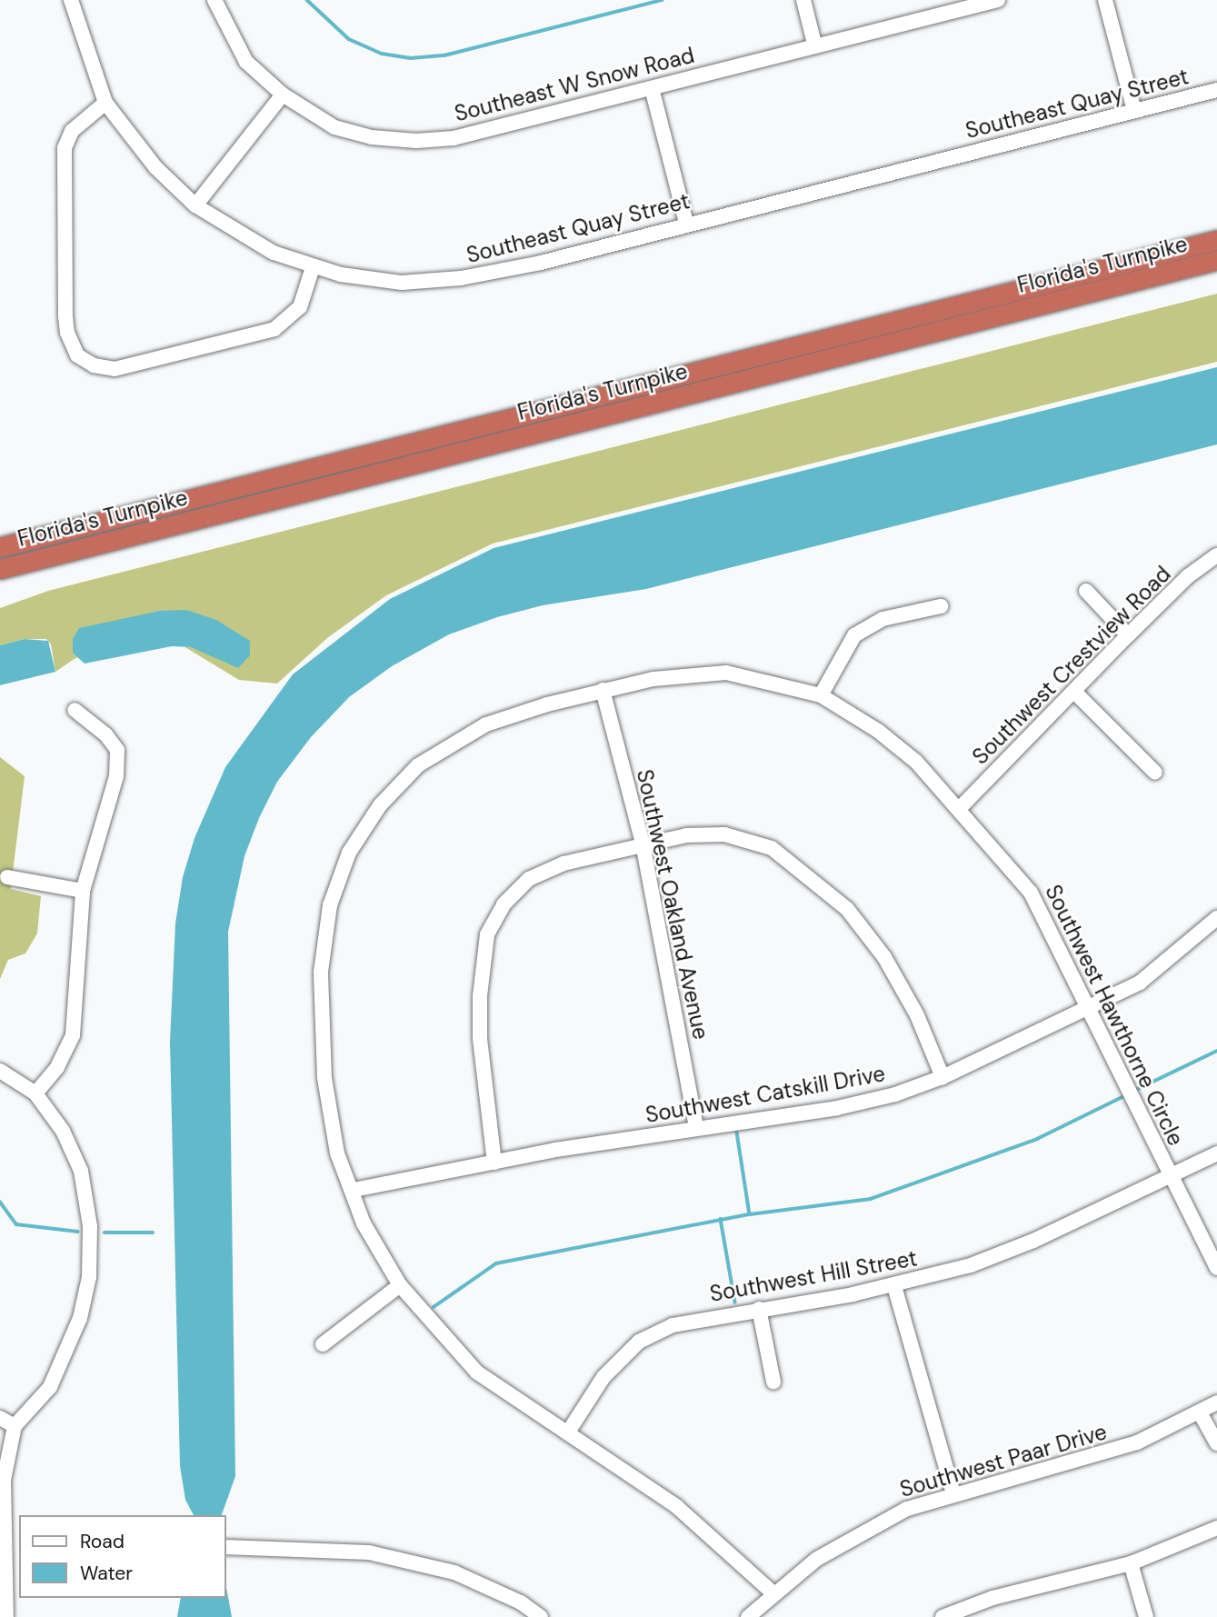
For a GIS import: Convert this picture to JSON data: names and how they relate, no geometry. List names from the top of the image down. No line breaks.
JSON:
{"streets":{"highway":["Florida's Turnpike"],"street":["Southeast W Snow Road","Southeast Quay Street","Southwest Crestview Road","Southwest Oakland Avenue","Southwest Hawthorne Circle","Southwest Catskill Drive","Southwest Hill Street","Southwest Paar Drive"]},"crossings":[["Southwest Crestview Road","Southwest Hawthorne Circle"],["Southwest Oakland Avenue","Southwest Hawthorne Circle"],["Southwest Oakland Avenue","Southwest Catskill Drive"],["Southwest Hawthorne Circle","Southwest Catskill Drive"],["Southwest Hawthorne Circle","Southwest Hill Street"],["Southwest Hawthorne Circle","Southwest Paar Drive"]],"legend":["Road","Water"]}
